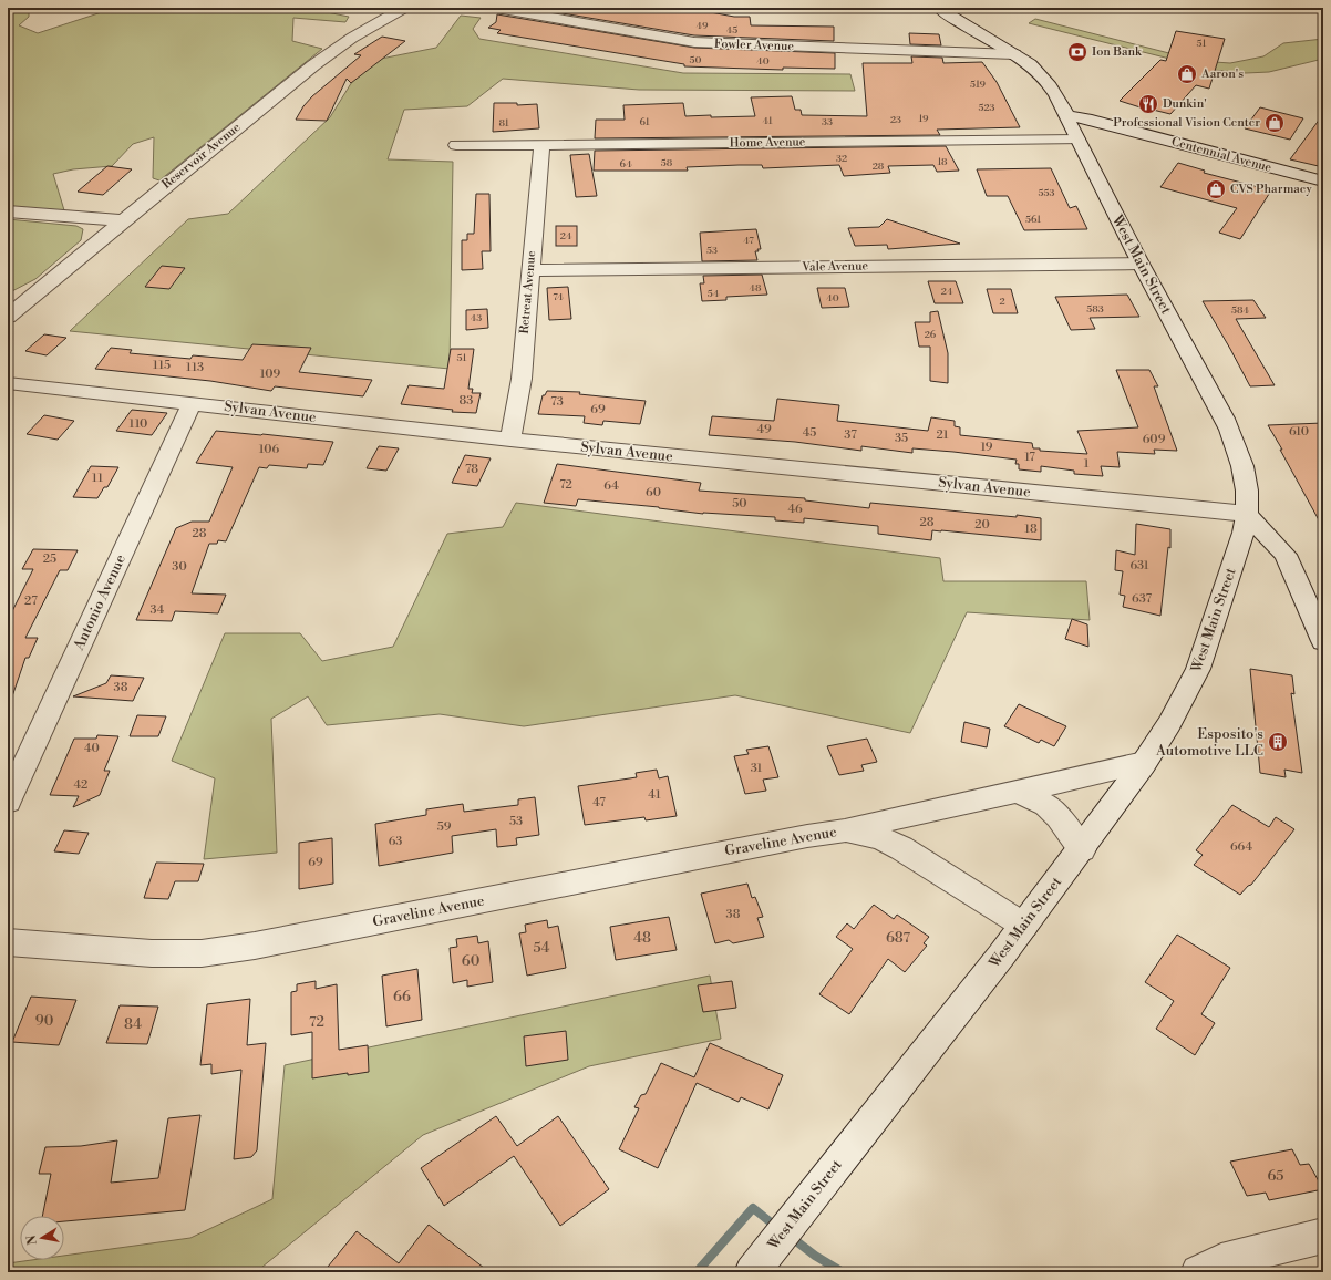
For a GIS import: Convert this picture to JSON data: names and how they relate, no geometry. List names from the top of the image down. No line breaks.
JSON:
{"streets":{"street":["Fowler Avenue","Home Avenue","Centennial Avenue","Reservoir Avenue","West Main Street","Vale Avenue","Retreat Avenue","Sylvan Avenue","Antonio Avenue","Graveline Avenue"]},"crossings":[["Fowler Avenue","West Main Street"],["Home Avenue","West Main Street"],["Home Avenue","Retreat Avenue"],["Centennial Avenue","West Main Street"],["West Main Street","Vale Avenue"],["West Main Street","Sylvan Avenue"],["West Main Street","Graveline Avenue"],["Vale Avenue","Retreat Avenue"],["Retreat Avenue","Sylvan Avenue"],["Sylvan Avenue","Antonio Avenue"]],"places":{"bank":["Ion Bank"],"shop":["Aaron's","Professional Vision Center","CVS Pharmacy"],"restaurant":["Dunkin'"],"building":["Esposito's Automotive LLC"]},"house_numbers":["49","45","51","50","40","519","523","19","23","41","61","33","81","32","18","58","64","28","553","561","24","47","53","48","24","54","74","40","2","583","584","43","26","51","115","113","109","83","73","69","110","49","610","45","37","21","35","609","19","106","17","1","78","11","72","64","60","50","46","28","20","18","28","25","631","30","637","27","34","38","40","31","42","41","47","53","59","63","664","69","38","48","687","54","60","66","90","72","84","65"],"north":"left"}
